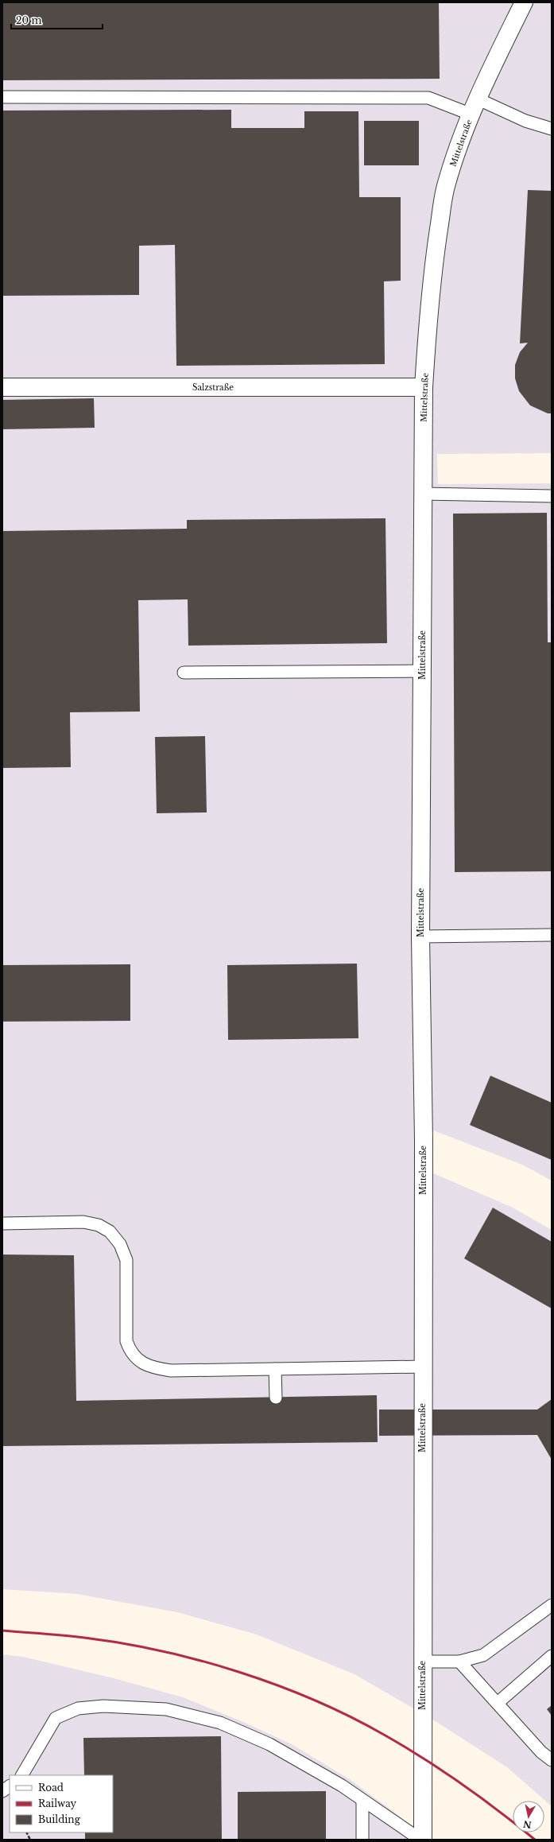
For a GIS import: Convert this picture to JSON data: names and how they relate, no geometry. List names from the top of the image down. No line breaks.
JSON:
{"streets":{"street":["Mittelstraße","Salzstraße"]},"crossings":[["Mittelstraße","Salzstraße"]],"legend":["Road","Railway","Building"],"scale_bar":"20 m","north":"bottom"}
